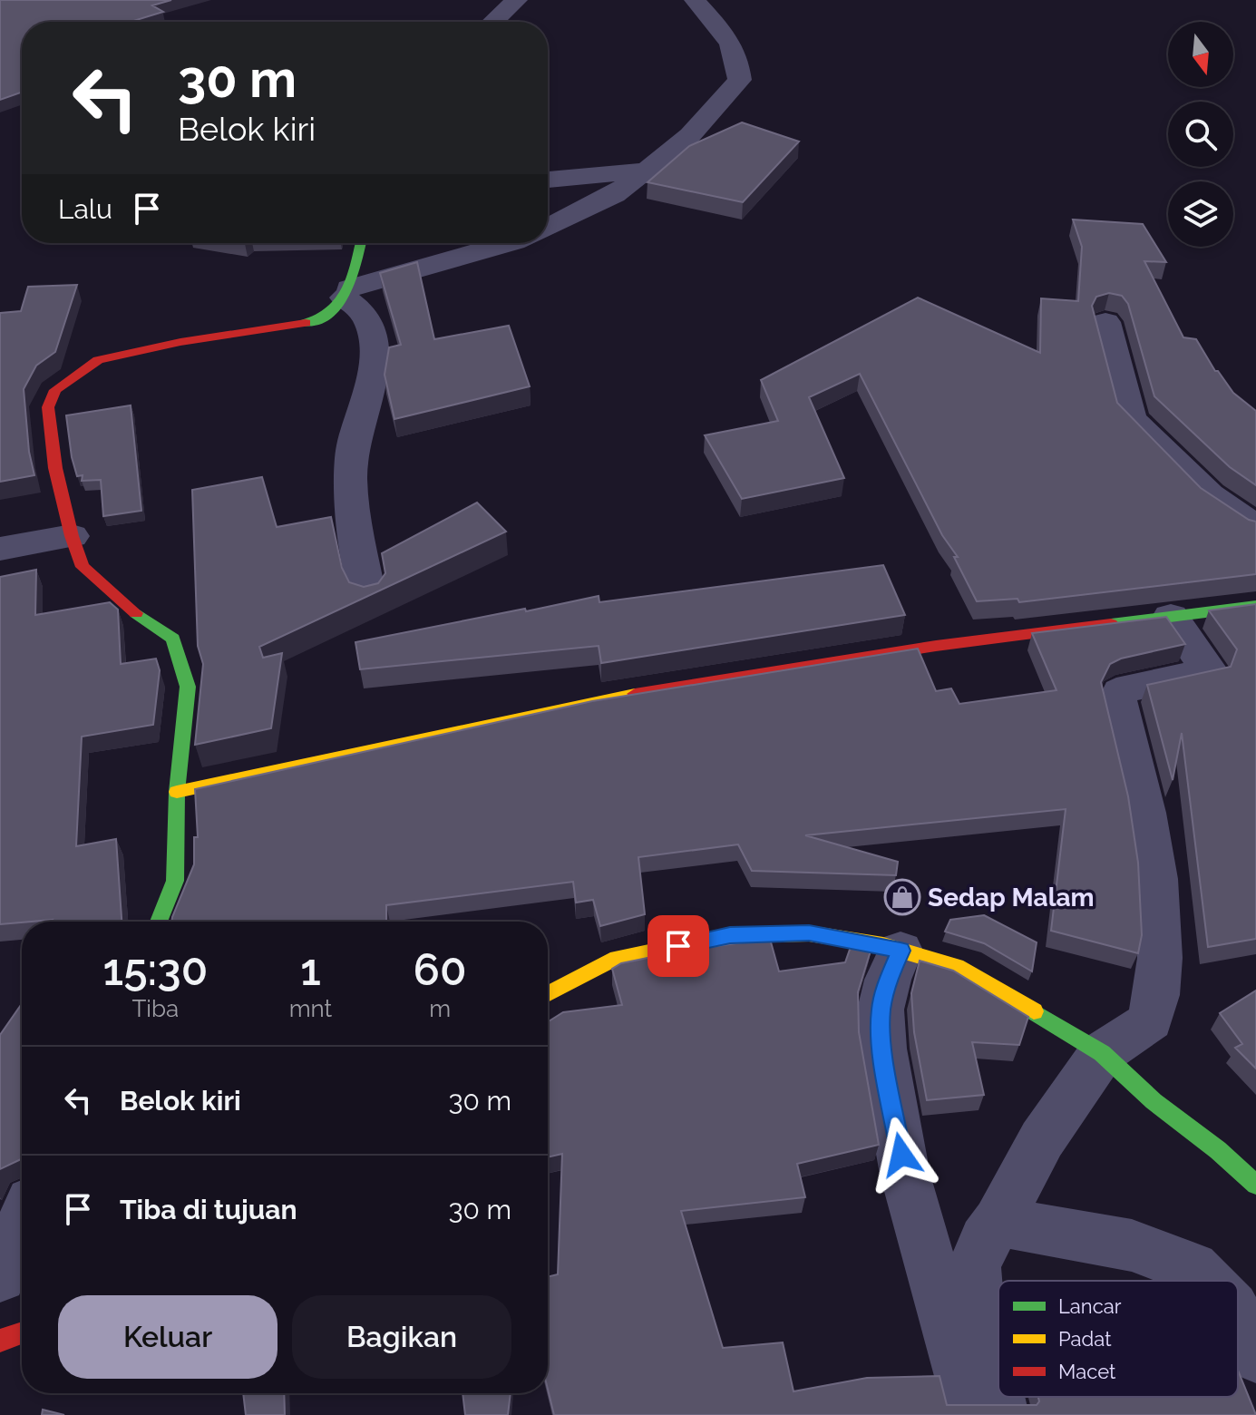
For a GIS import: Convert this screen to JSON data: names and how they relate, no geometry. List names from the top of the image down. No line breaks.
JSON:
{"places":{"shop":["Sedap Malam"]},"legend":["Lancar","Padat","Macet"],"north":"bottom","page":{"turn":["30 m","Belok kiri"],"then":"Lalu","eta":["15:30","Tiba","1","mnt","60","m"],"list":[{"name":"Belok kiri","value":"30 m"},{"name":"Tiba di tujuan","value":"30 m"}],"buttons":["Keluar","Bagikan"]}}
